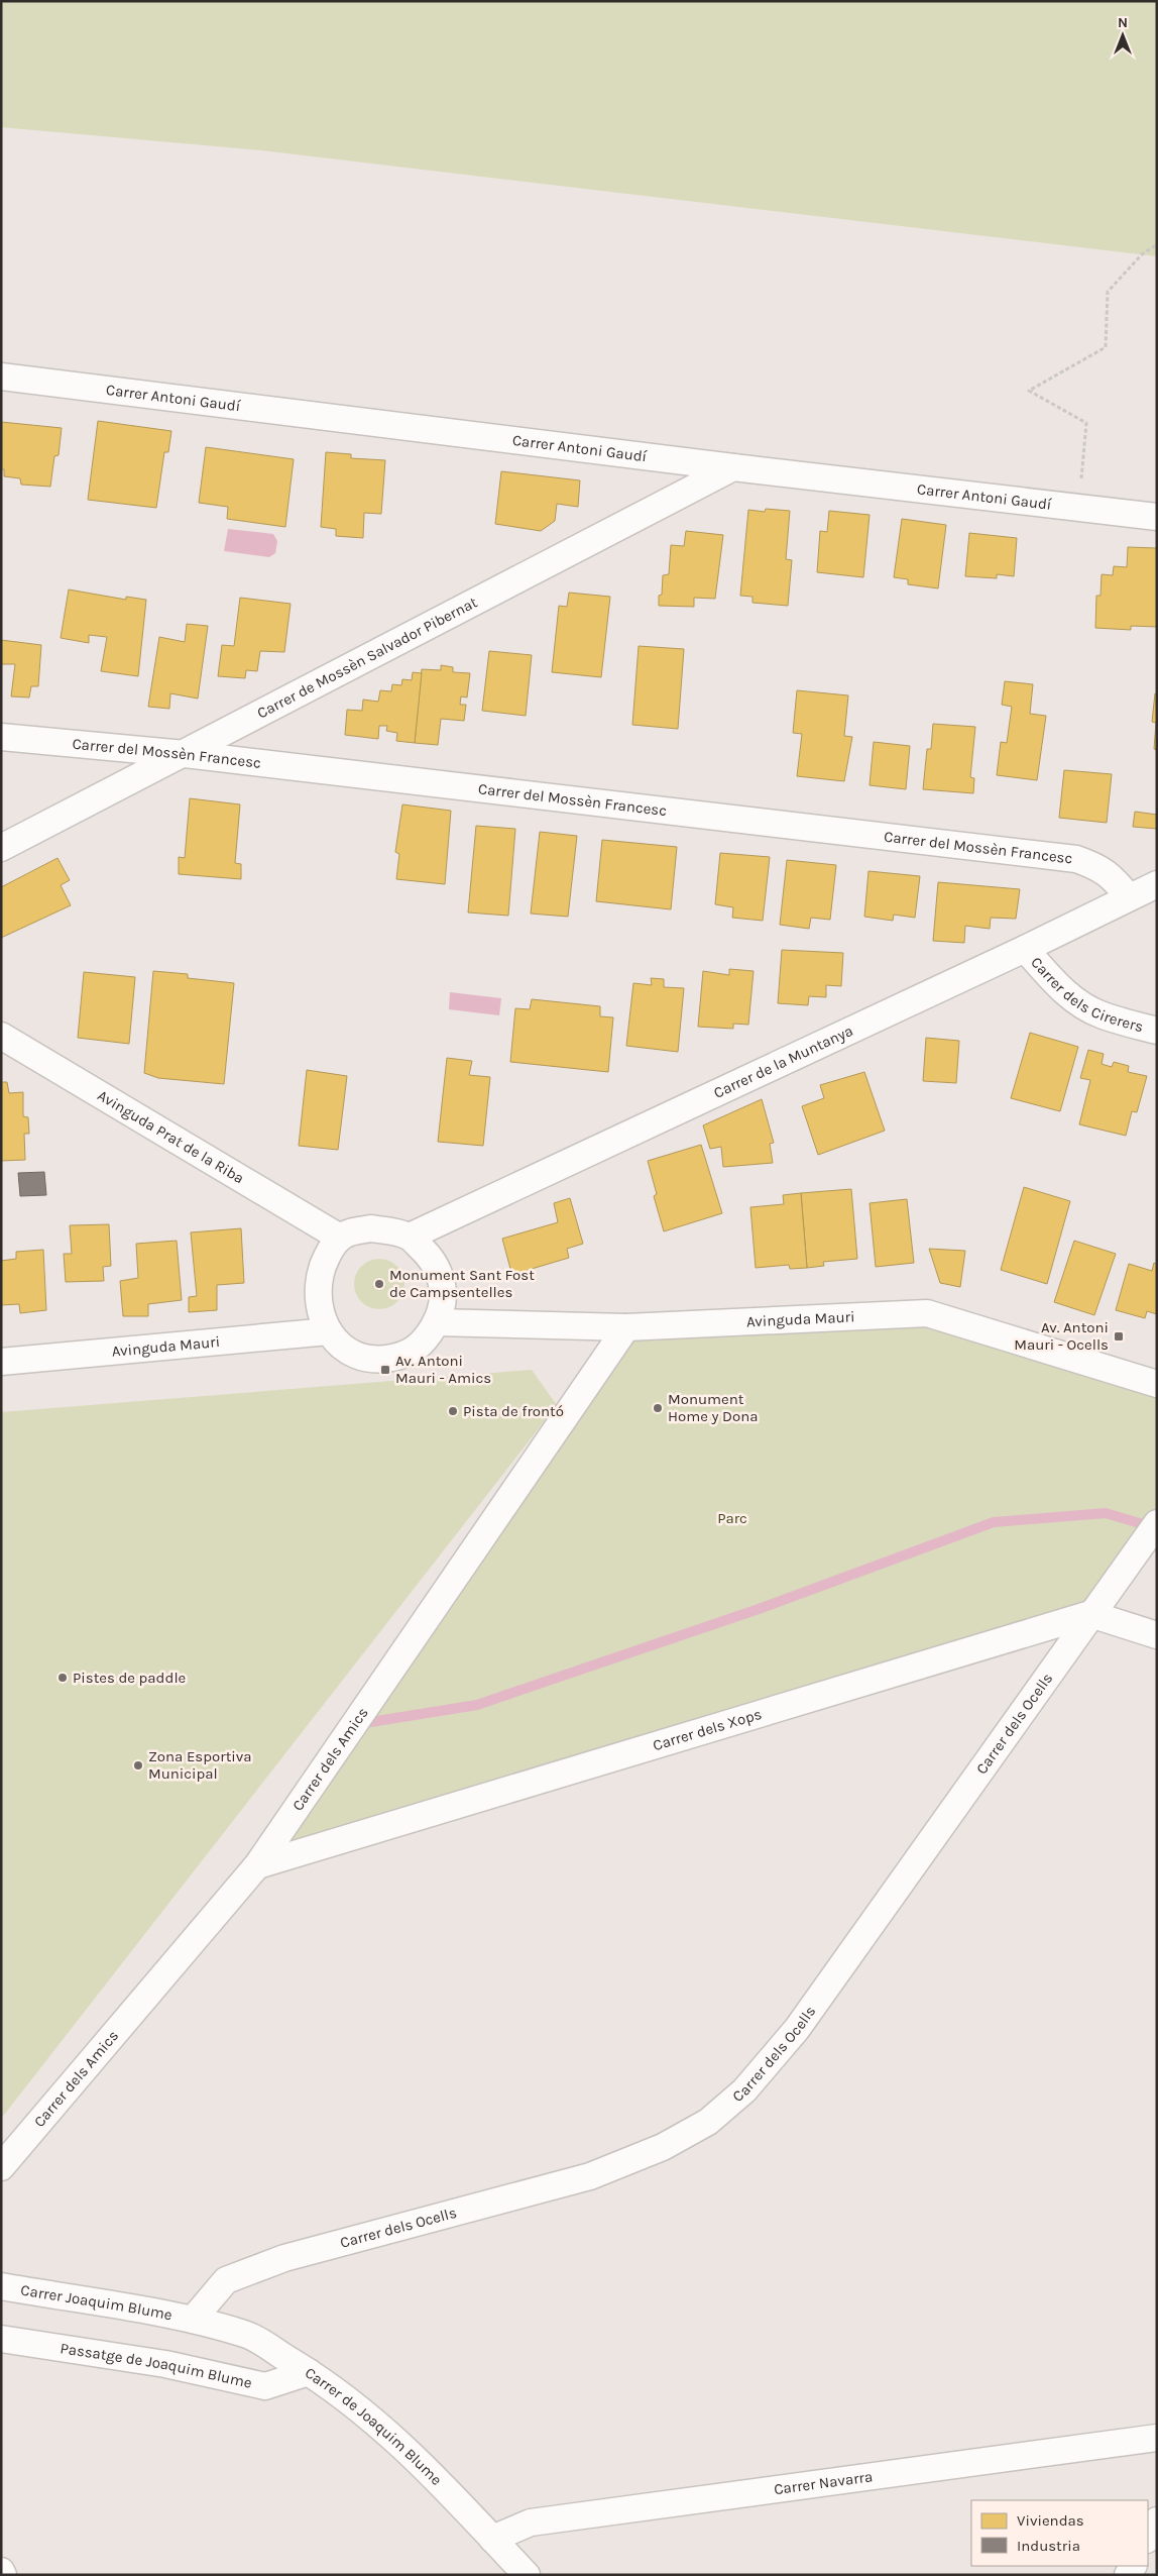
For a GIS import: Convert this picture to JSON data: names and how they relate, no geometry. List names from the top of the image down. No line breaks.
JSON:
{"streets":{"street":["Carrer Antoni Gaudí","Carrer de Mossèn Salvador Pibernat","Carrer del Mossèn Francesc","Carrer dels Cirerers","Carrer de la Muntanya","Avinguda Prat de la Riba","Avinguda Mauri","Carrer dels Ocells","Carrer dels Xops","Carrer dels Amics","Carrer Joaquim Blume","Passatge de Joaquim Blume","Carrer de Joaquim Blume","Carrer Navarra"]},"crossings":[["Carrer Antoni Gaudí","Carrer de Mossèn Salvador Pibernat"],["Carrer de Mossèn Salvador Pibernat","Carrer del Mossèn Francesc"],["Carrer del Mossèn Francesc","Carrer de la Muntanya"],["Carrer dels Cirerers","Carrer de la Muntanya"],["Carrer de la Muntanya","Avinguda Prat de la Riba"],["Carrer de la Muntanya","Avinguda Mauri"],["Avinguda Prat de la Riba","Avinguda Mauri"],["Avinguda Mauri","Carrer dels Amics"],["Carrer dels Ocells","Carrer dels Xops"],["Carrer dels Ocells","Carrer Joaquim Blume"],["Carrer dels Ocells","Carrer de Joaquim Blume"],["Carrer dels Xops","Carrer dels Amics"],["Carrer Joaquim Blume","Carrer de Joaquim Blume"],["Passatge de Joaquim Blume","Carrer de Joaquim Blume"],["Carrer de Joaquim Blume","Carrer Navarra"]],"parks":["Parc"],"places":{"other":["Monument Sant Fost de Campsentelles","Monument Home y Dona","Pista de frontó","Pistes de paddle","Zona Esportiva Municipal"],"transit":["Av. Antoni Mauri - Ocells","Av. Antoni Mauri - Amics"]},"legend":["Viviendas","Industria"],"north":"top"}
